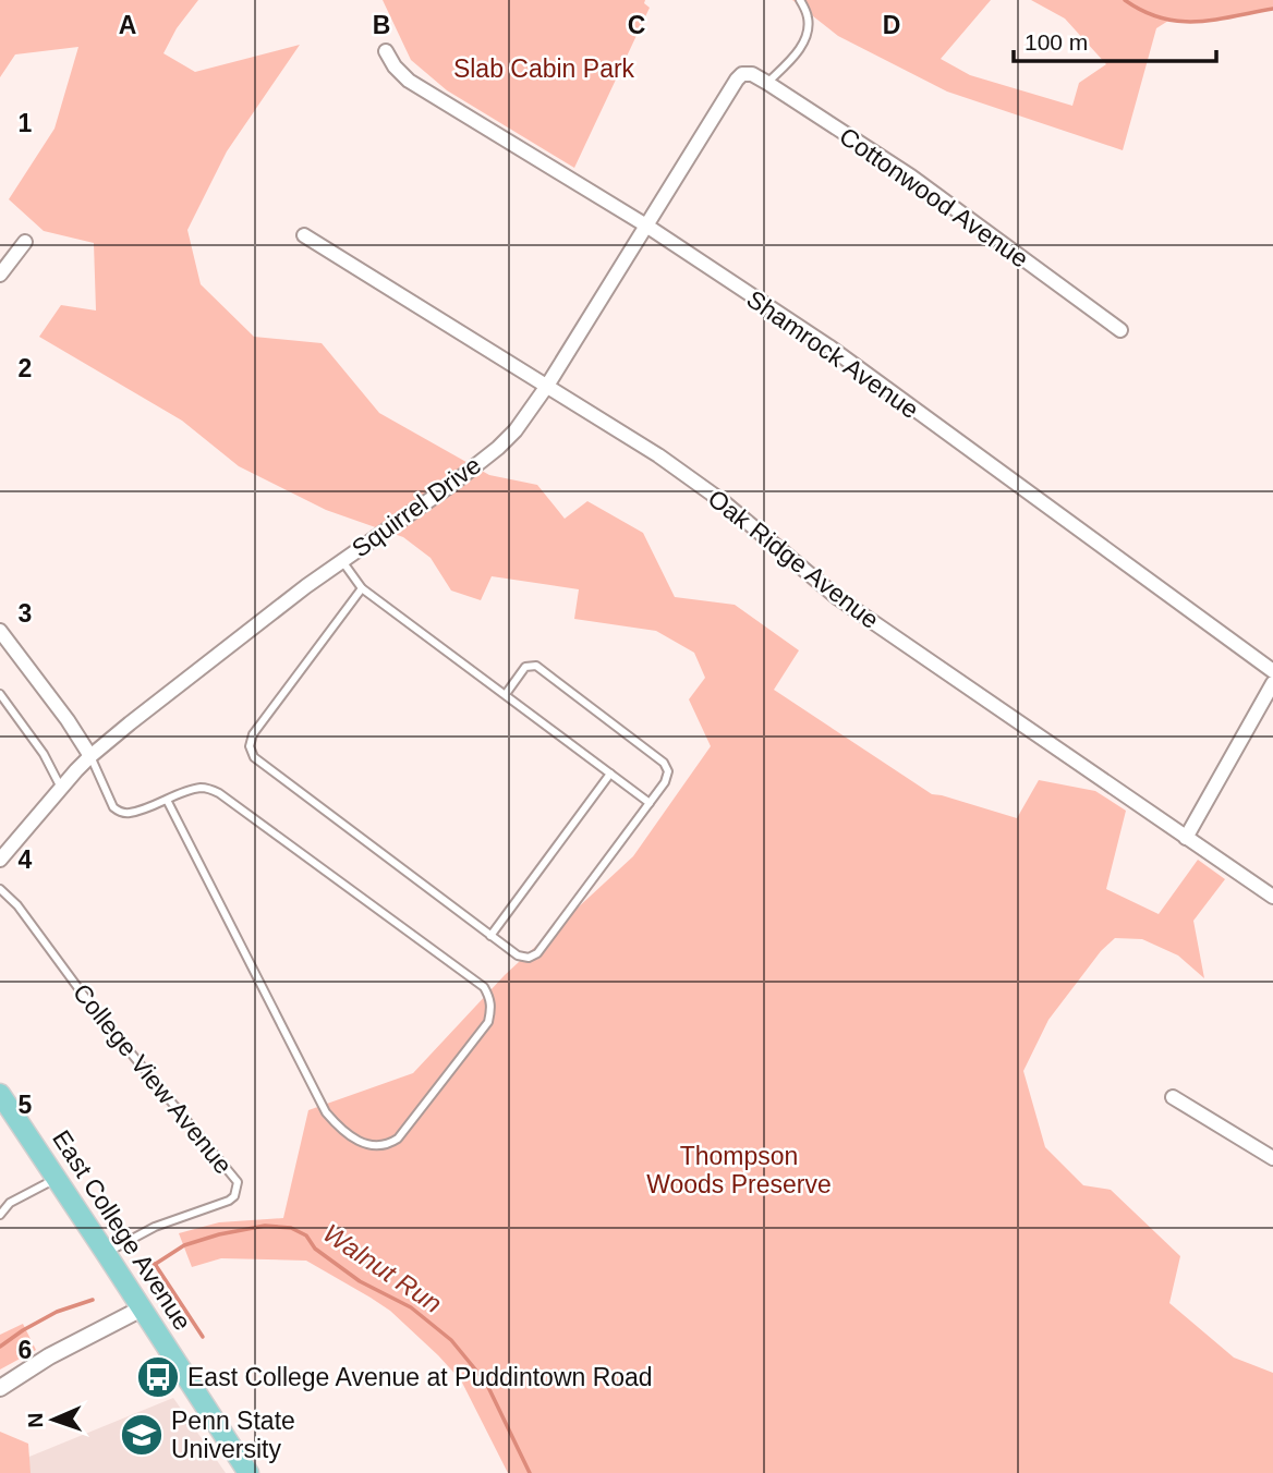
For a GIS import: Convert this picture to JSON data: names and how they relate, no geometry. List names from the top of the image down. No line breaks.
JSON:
{"streets":{"main road":["East College Avenue"],"street":["Cottonwood Avenue","Shamrock Avenue","Squirrel Drive","Oak Ridge Avenue"],"lane":["College View Avenue"]},"crossings":[["Cottonwood Avenue","Squirrel Drive"],["Shamrock Avenue","Squirrel Drive"],["Squirrel Drive","Oak Ridge Avenue"],["College View Avenue","East College Avenue"]],"water":["Walnut Run"],"parks":["Slab Cabin Park","Thompson Woods Preserve"],"places":{"bus stop":["East College Avenue at Puddintown Road"],"school or university":["Penn State University"]},"scale_bar":"100 m","north":"left","grid":{"columns":["A","B","C","D"],"rows":["1","2","3","4","5","6"]}}
